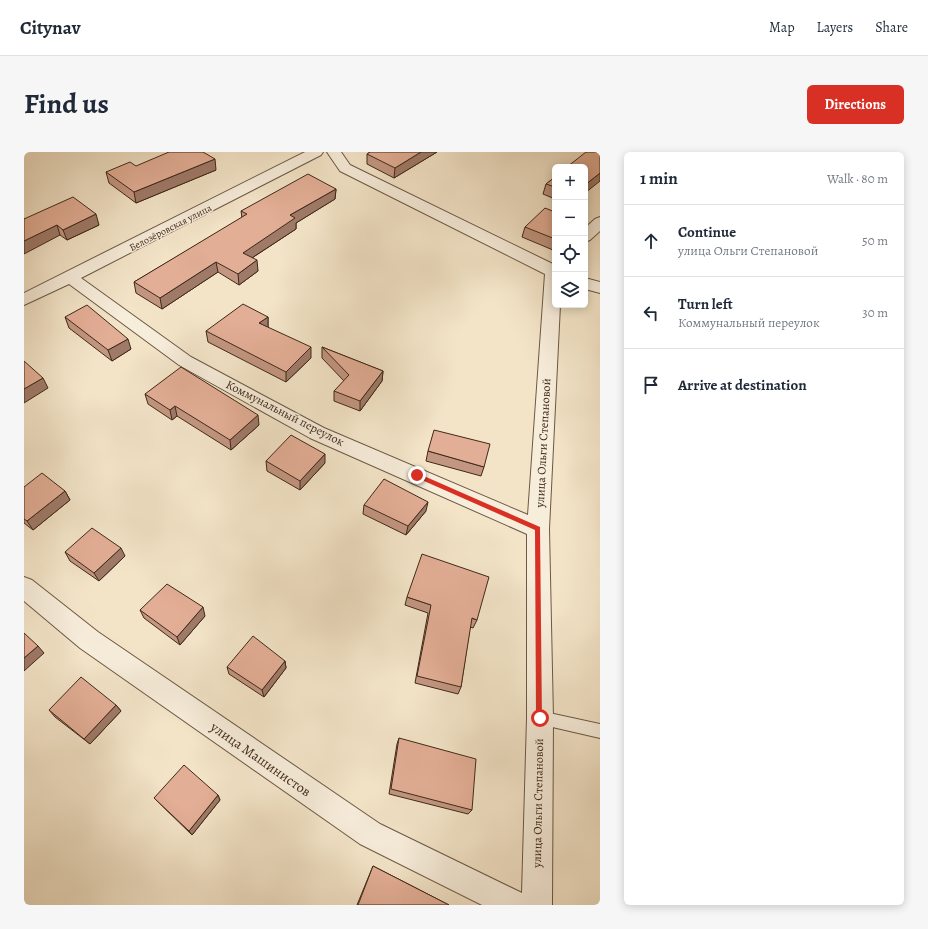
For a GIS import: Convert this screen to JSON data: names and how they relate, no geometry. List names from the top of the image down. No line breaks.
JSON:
{"streets":{"street":["Белозёровская улица","Коммунальный переулок","улица Ольги Степановой","улица Машинистов"]},"crossings":[["Белозёровская улица","Коммунальный переулок"],["Коммунальный переулок","улица Ольги Степановой"]],"page":{"header":"Citynav","nav":["Map","Layers","Share"],"title":"Find us","buttons":"Directions","heading":["1 min","Walk · 80 m"],"map_buttons":["+","−"],"list":[["Continue","улица Ольги Степановой","50 m"],["Turn left","Коммунальный переулок","30 m"],"Arrive at destination"]}}
